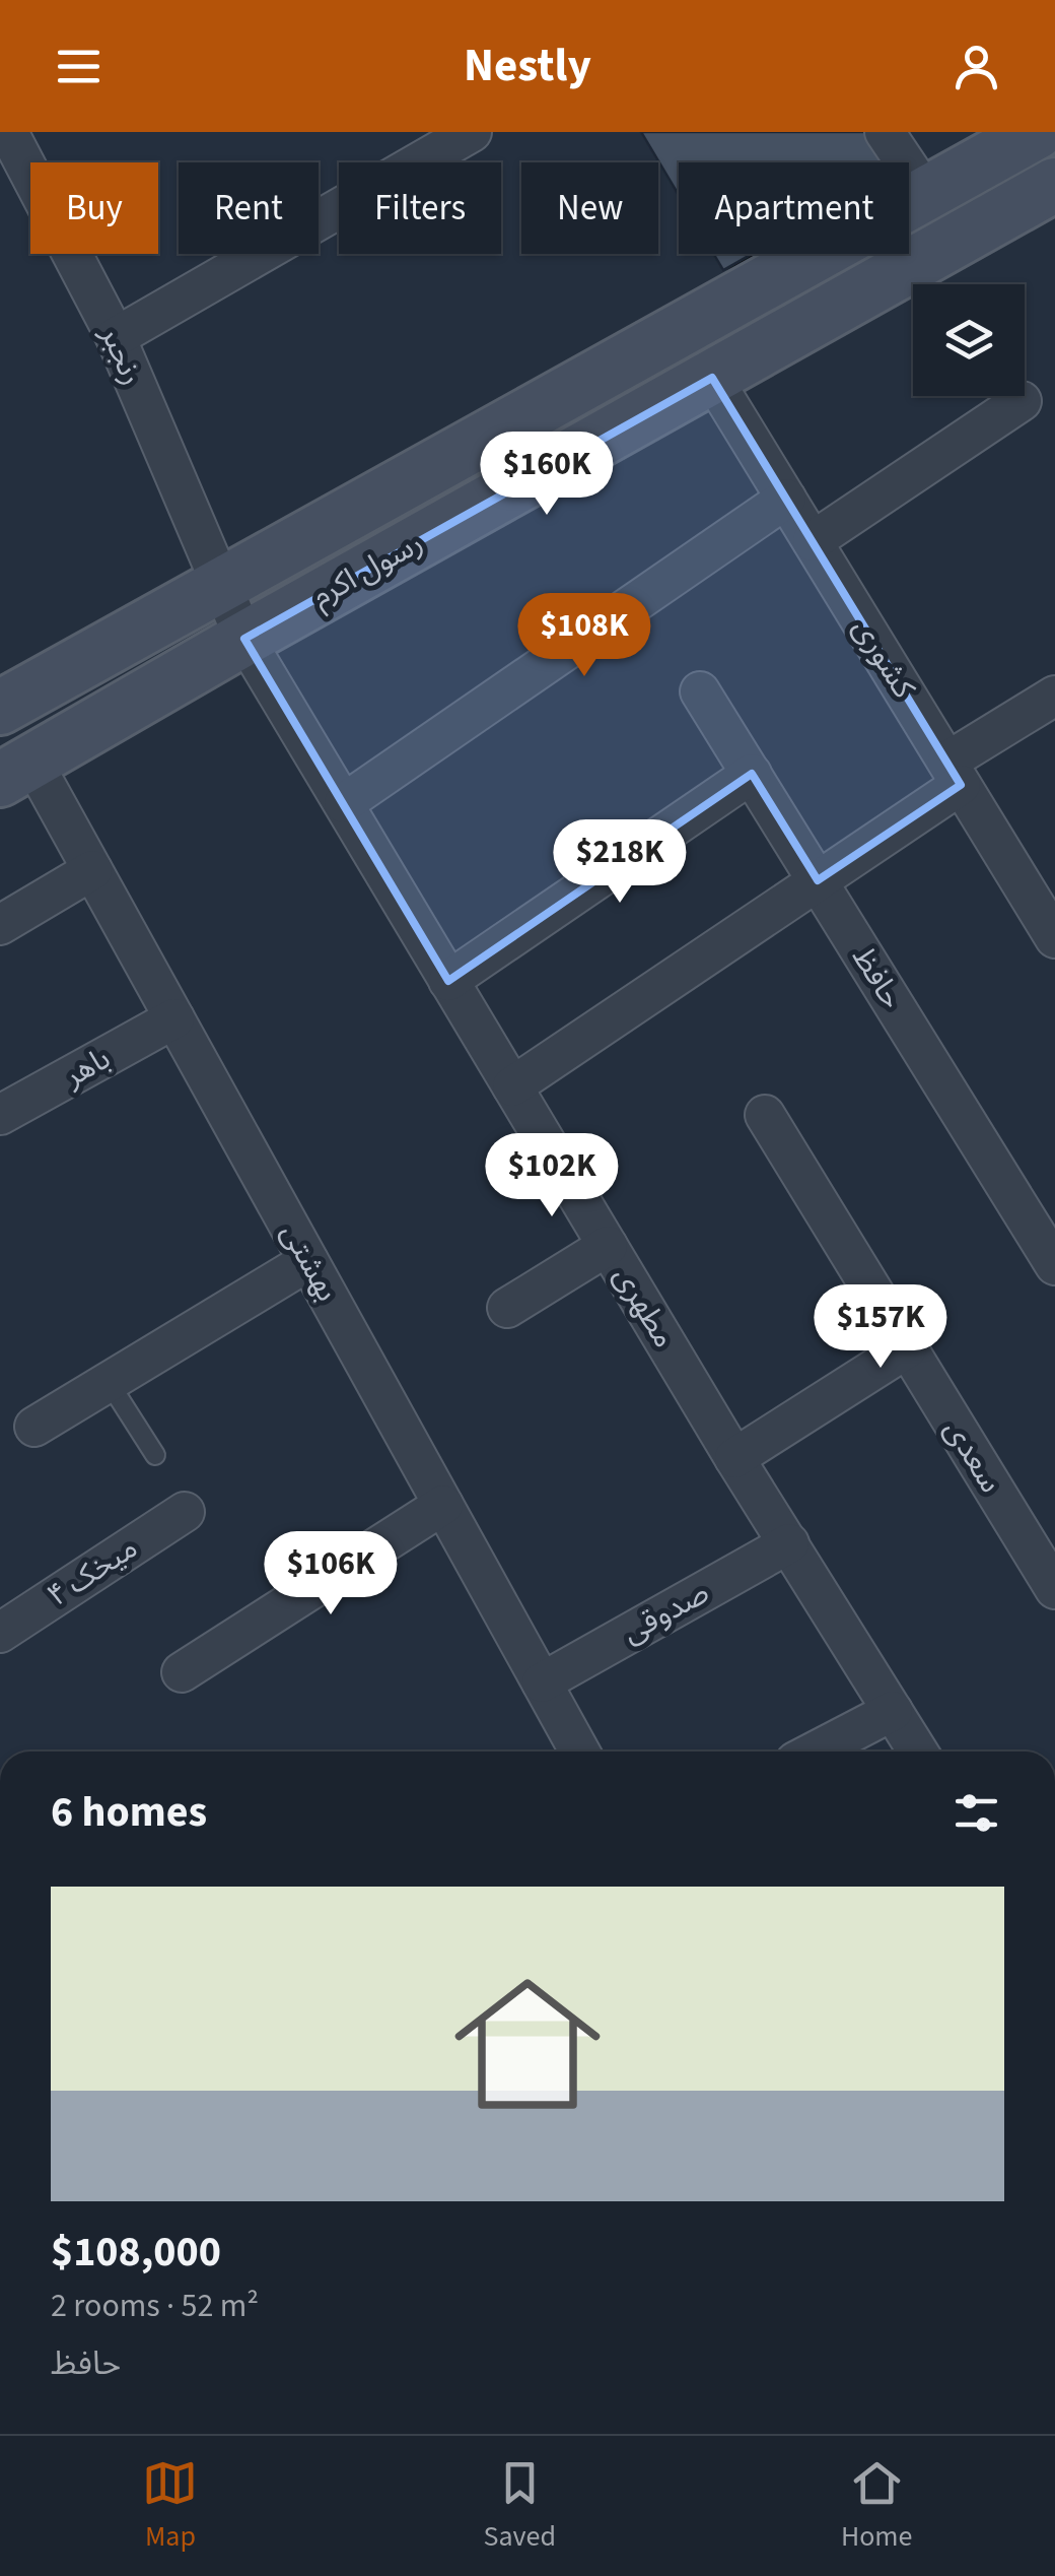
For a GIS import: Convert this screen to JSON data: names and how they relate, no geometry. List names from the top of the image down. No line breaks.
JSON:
{"streets":{"street":["رنجبر","رسول اکرم","کشوری","حافظ","باهر","بهشتی","مطهری","سعدی","میخک ۴","صدوقی"]},"crossings":[["رنجبر","رسول اکرم"],["رنجبر","مطهری"],["رسول اکرم","کشوری"],["رسول اکرم","بهشتی"],["رسول اکرم","مطهری"],["باهر","بهشتی"],["بهشتی","صدوقی"],["مطهری","صدوقی"]],"page":{"header":"Nestly","chip":["Buy","Rent","Filters","New","Apartment"],"price":["$160K","$108K","$218K","$102K","$157K","$106K"],"heading":"6 homes","list":[{"name":"$108,000","note":"2 rooms · 52 m² · حافظ"}],"tabs":["Map","Saved","Home"]}}
